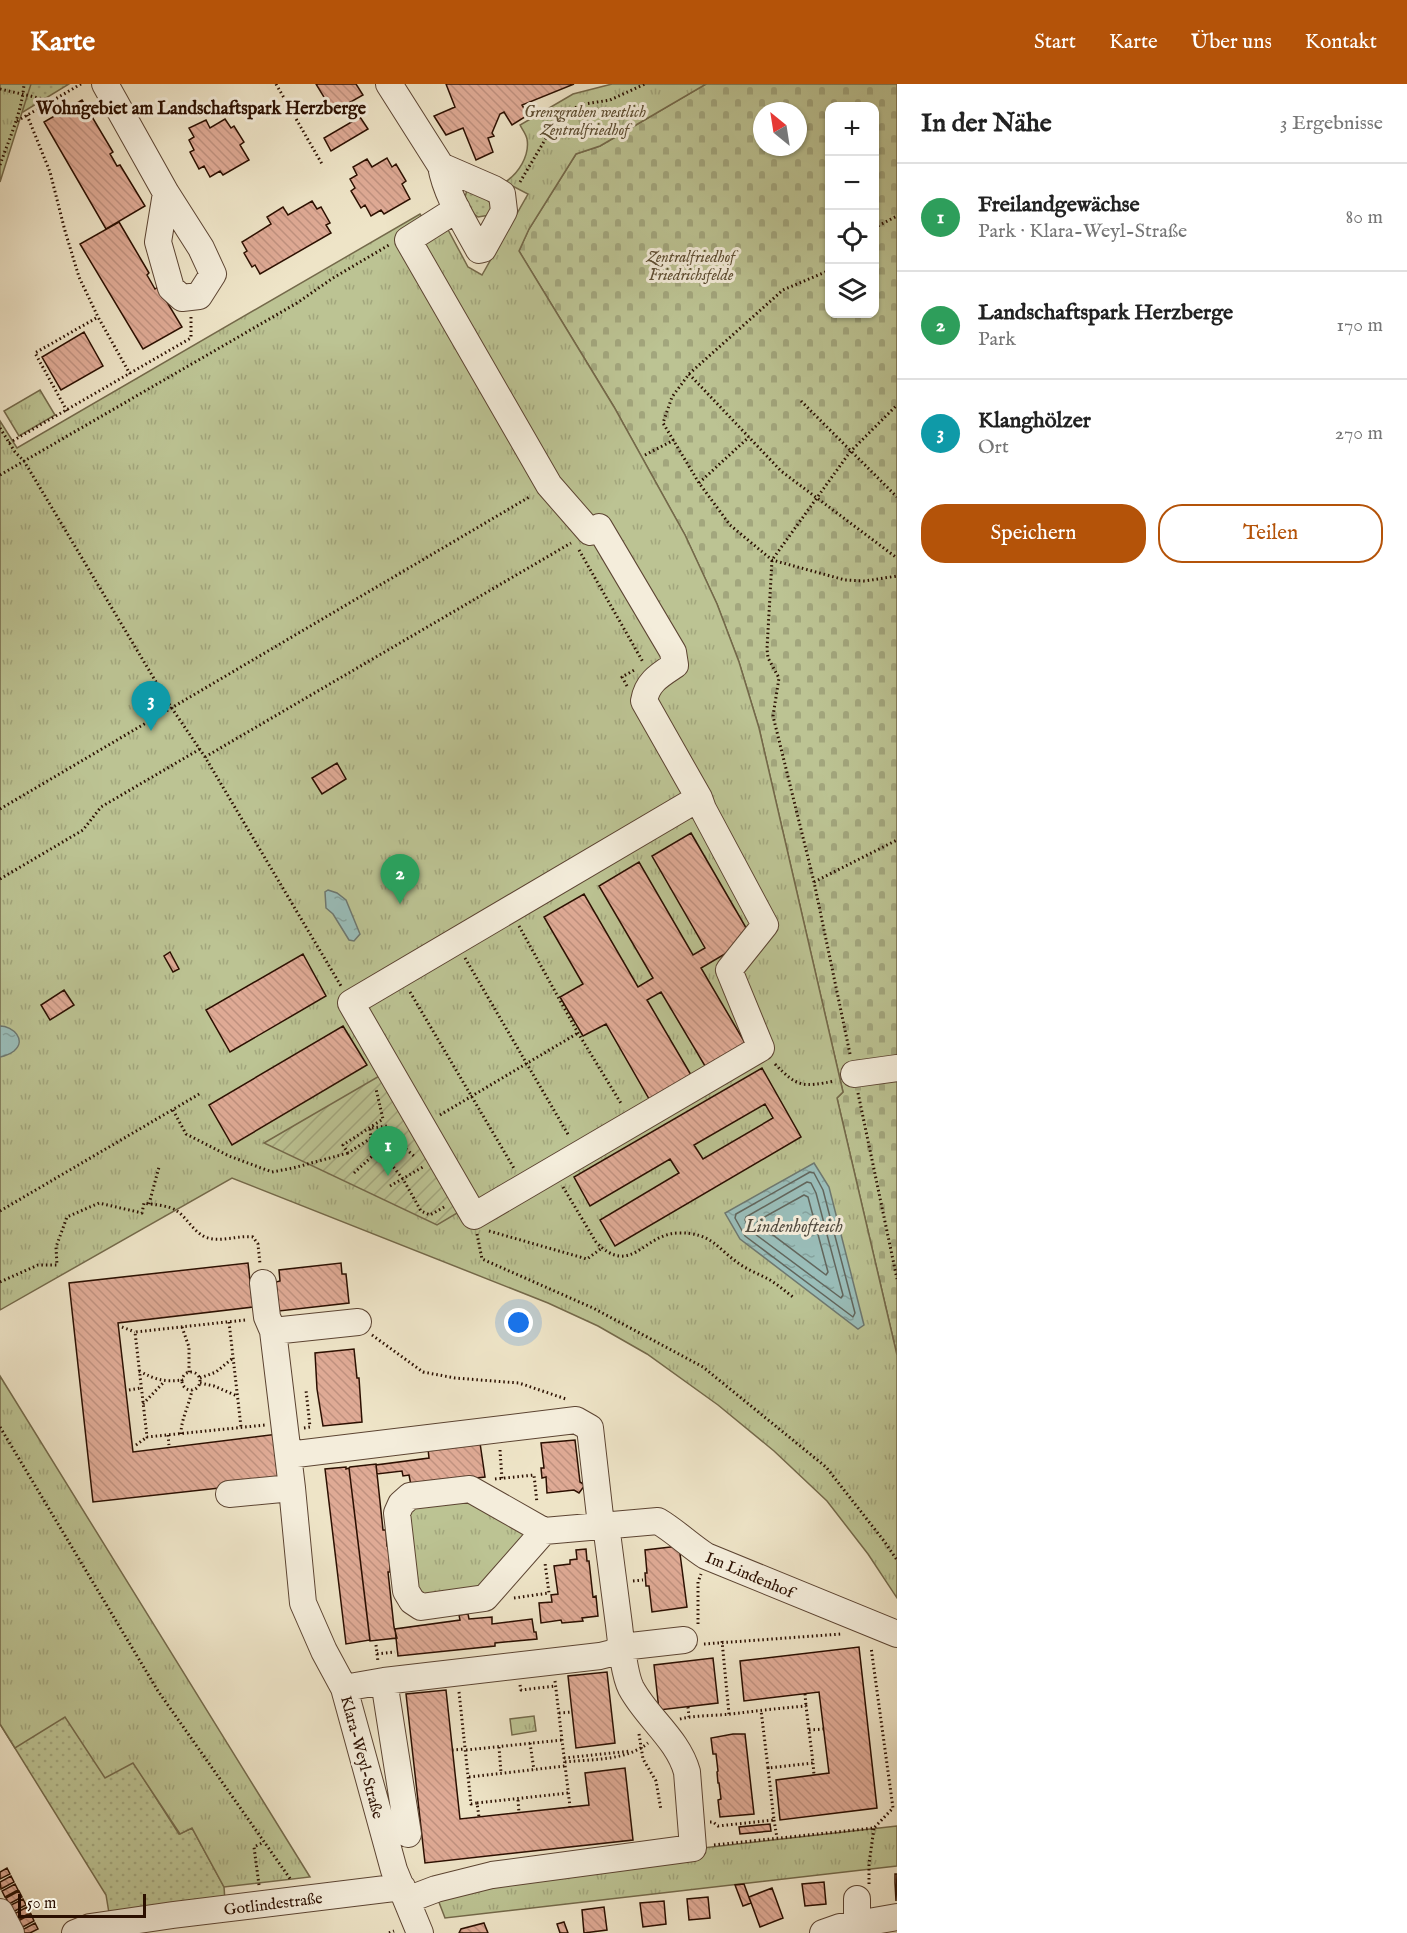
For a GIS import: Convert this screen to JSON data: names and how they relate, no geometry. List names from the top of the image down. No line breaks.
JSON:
{"streets":{"street":["Im Lindenhof","Klara-Weyl-Straße","Gotlindestraße"]},"crossings":[["Klara-Weyl-Straße","Gotlindestraße"]],"districts":["Wohngebiet am Landschaftspark Herzberge"],"water":["Lindenhofteich"],"parks":["Grenzgraben westlich Zentralfriedhof","Zentralfriedhof Friedrichsfelde"],"scale_bar":"50 m","north":"top left","page":{"header":"Karte","nav":["Start","Karte","Über uns","Kontakt"],"heading":["In der Nähe","3 Ergebnisse"],"map_buttons":["+","−"],"list":[{"mark":"1","name":"Freilandgewächse","note":"Park · Klara-Weyl-Straße","value":"80 m"},{"mark":"2","name":"Landschaftspark Herzberge","note":"Park","value":"170 m"},{"mark":"3","name":"Klanghölzer","note":"Ort","value":"270 m"}],"buttons":["Speichern","Teilen"],"pins":["3","2","1"],"scale":"50 m"}}
